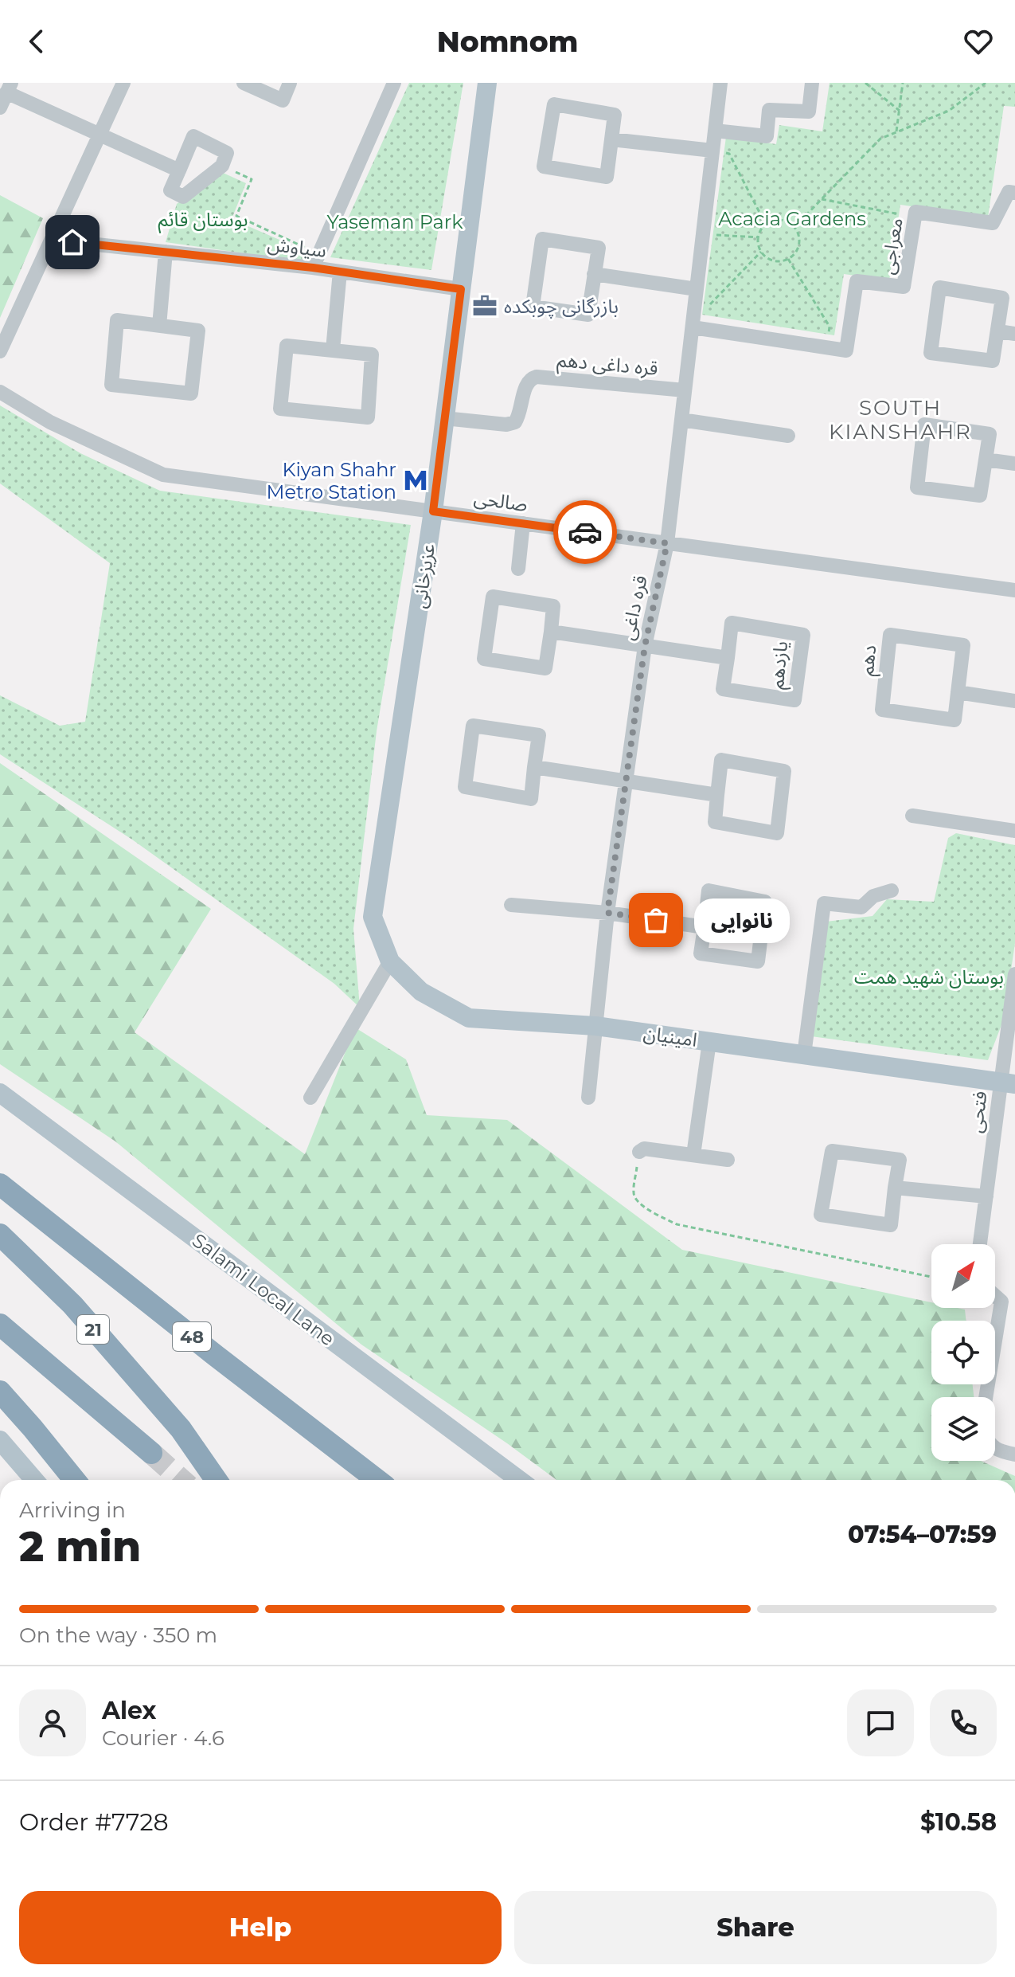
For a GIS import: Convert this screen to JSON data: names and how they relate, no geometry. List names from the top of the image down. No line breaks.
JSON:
{"streets":{"highway":["21","48"],"main road":["عزیزخانی","امینیان","Salami Local Lane"],"street":["معراجی","سیاوش","قره داغی دهم","صالحی","قره داغی","دهم","یازدهم","فتحی"]},"crossings":[["سیاوش","عزیزخانی"],["قره داغی دهم","عزیزخانی"],["قره داغی دهم","قره داغی"],["صالحی","عزیزخانی"],["صالحی","قره داغی"],["عزیزخانی","امینیان"],["قره داغی","امینیان"],["امینیان","فتحی"]],"districts":["SOUTH KIANSHAHR"],"parks":["Acacia Gardens","بوستان قائم","Yaseman Park","بوستان شهید همت"],"places":{"office":["بازرگانی چوبکده"],"metro station":["Kiyan Shahr Metro Station"],"other":["نانوایی"]},"north":"top right","page":{"header":"Nomnom","bubble":"نانوایی","heading":["2 min","Arriving in","07:54–07:59"],"panel":["Alex","Courier · 4.6","Order #7728","$10.58"],"bar":"On the way · 350 m","buttons":["Help","Share"]}}
